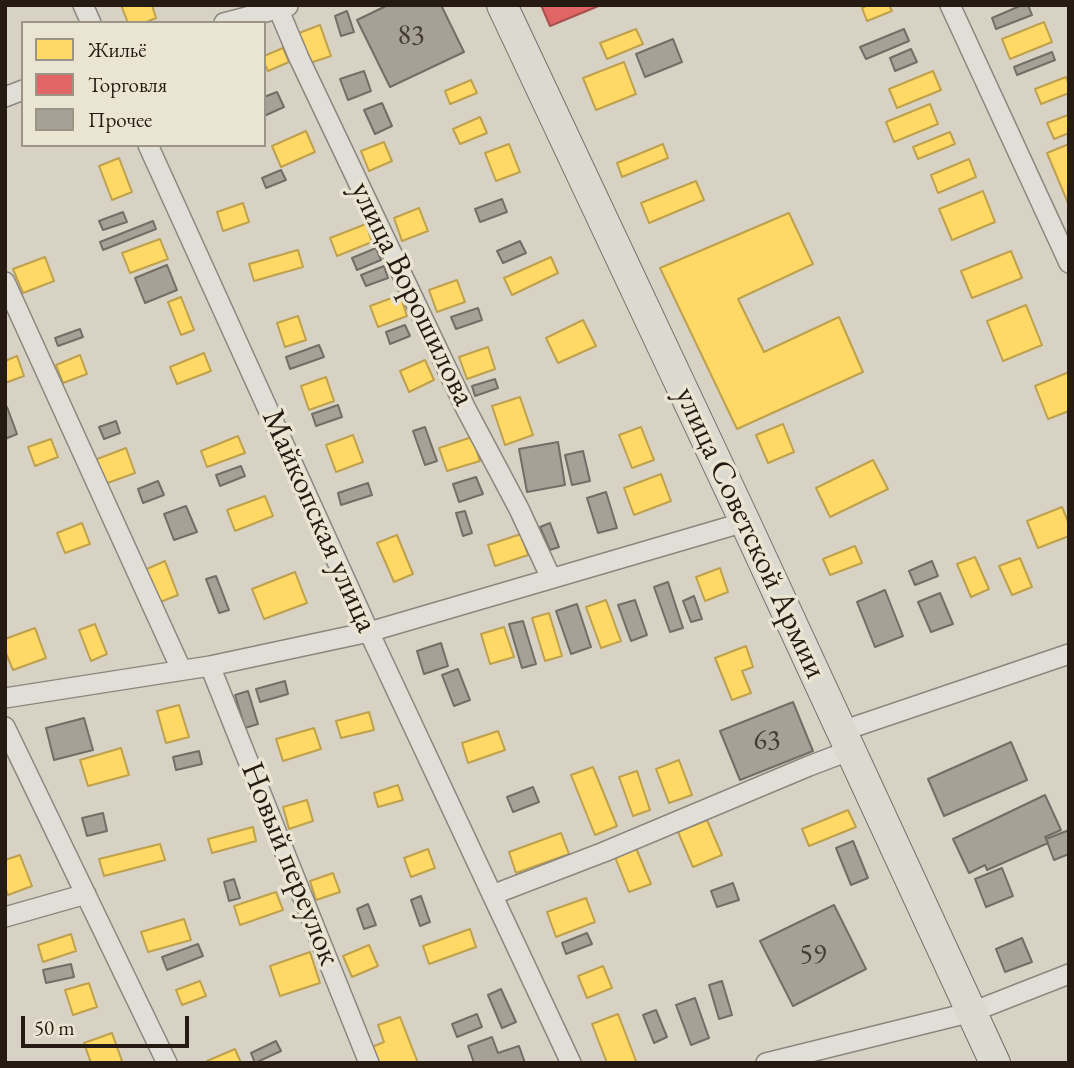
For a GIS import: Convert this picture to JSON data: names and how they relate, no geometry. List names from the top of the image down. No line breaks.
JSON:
{"streets":{"main road":["улица Советской Армии"],"street":["улица Ворошилова","Майкопская улица","Новый переулок"]},"house_numbers":["83","63","59"],"legend":["Жильё","Торговля","Прочее"],"scale_bar":"50 m"}
